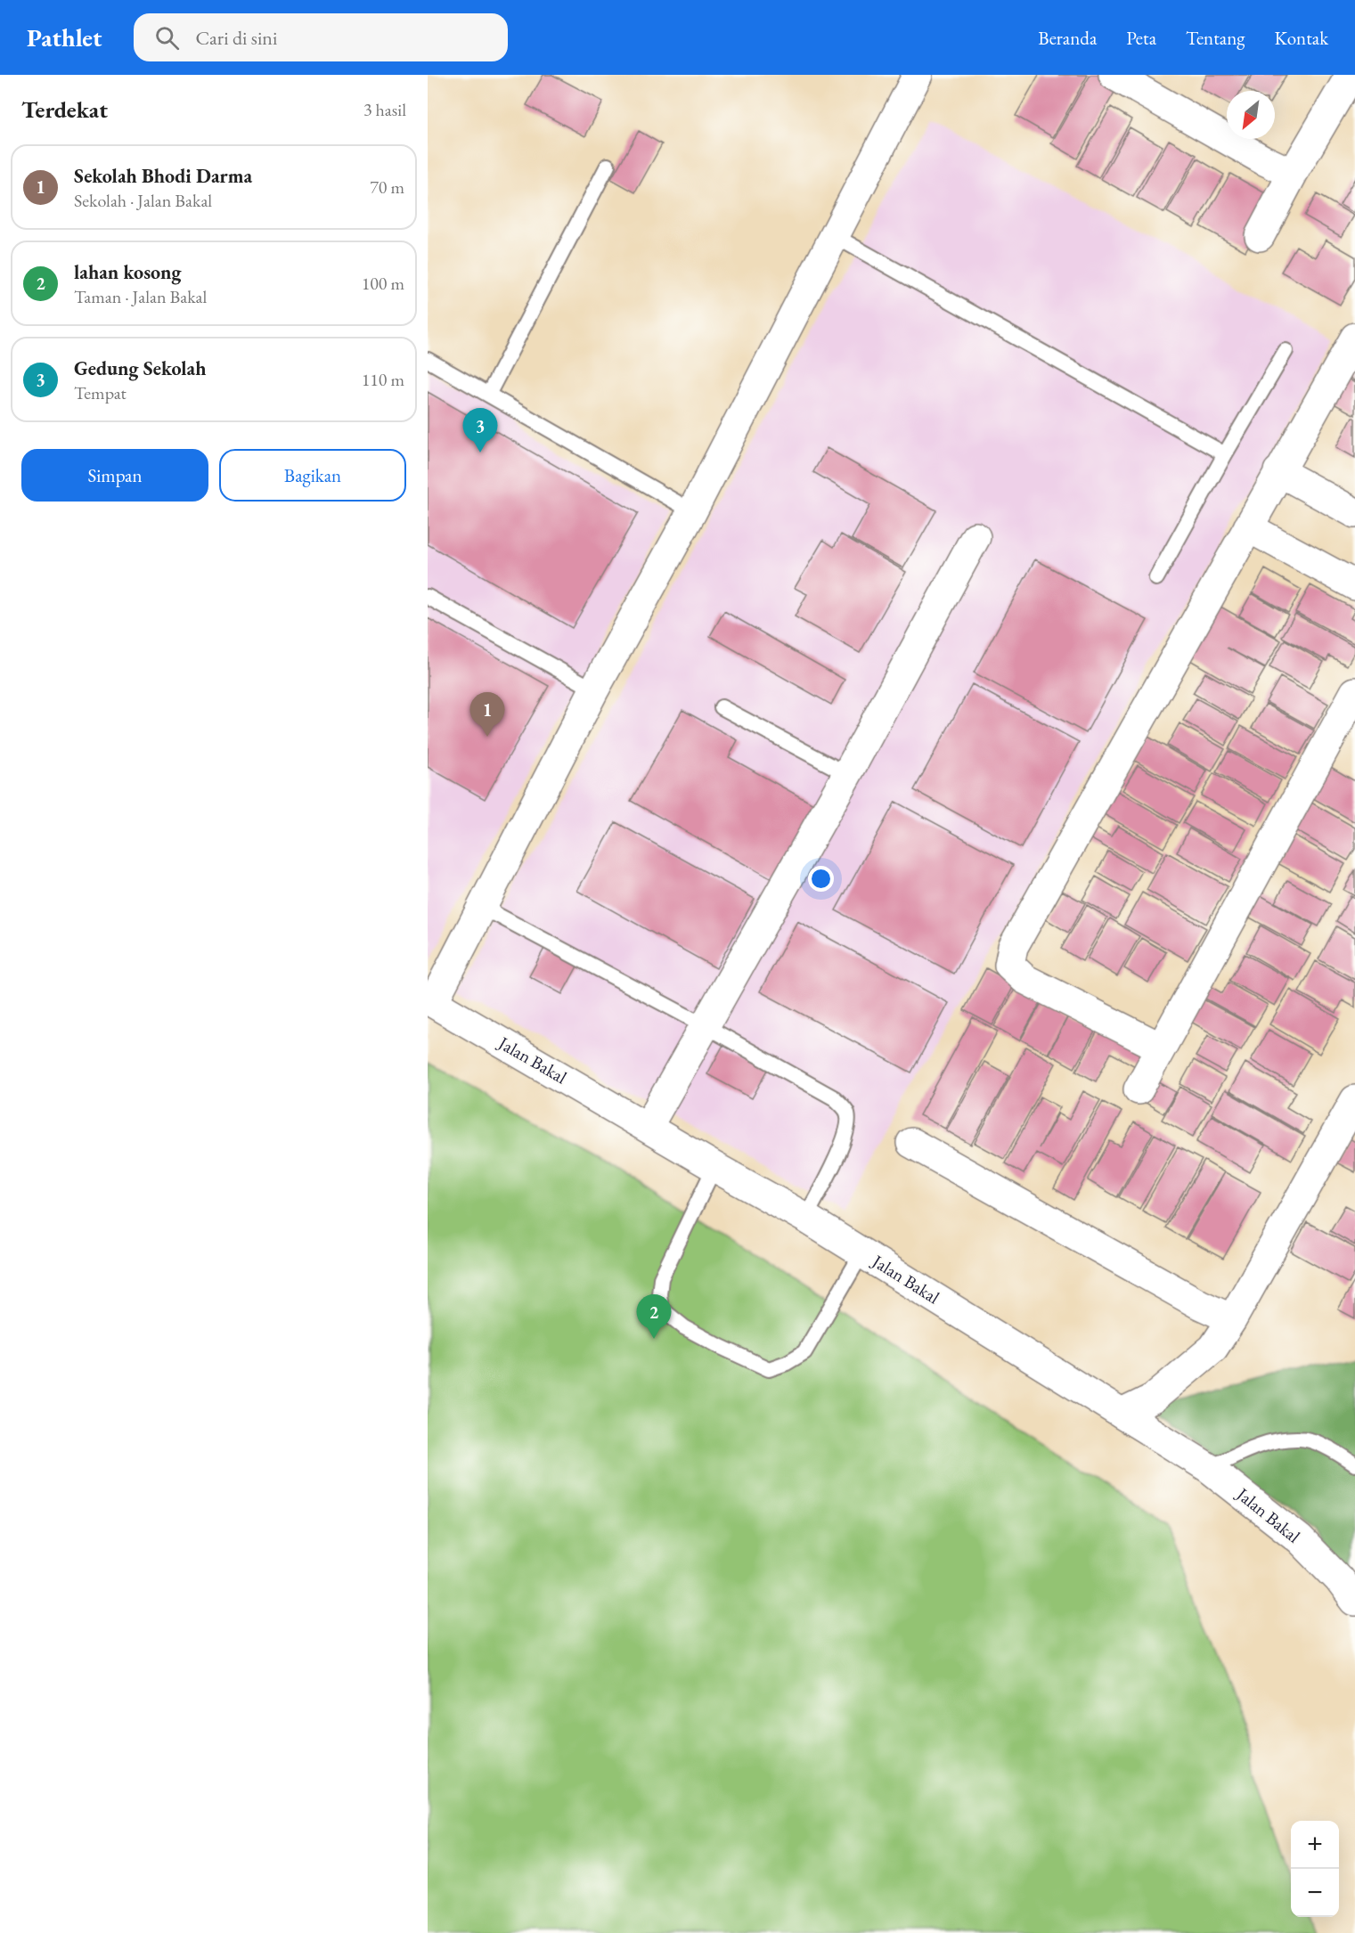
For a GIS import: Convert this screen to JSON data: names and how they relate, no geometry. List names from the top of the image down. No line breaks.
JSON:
{"streets":{"street":["Jalan Bakal"]},"north":"bottom left","page":{"header":"Pathlet","search":"Cari di sini","nav":["Beranda","Peta","Tentang","Kontak"],"heading":["Terdekat","3 hasil"],"list":[{"mark":"1","name":"Sekolah Bhodi Darma","note":"Sekolah · Jalan Bakal","value":"70 m"},{"mark":"2","name":"lahan kosong","note":"Taman · Jalan Bakal","value":"100 m"},{"mark":"3","name":"Gedung Sekolah","note":"Tempat","value":"110 m"}],"pins":["3","1","2"],"buttons":["Simpan","Bagikan"],"map_buttons":["+","−"]}}
